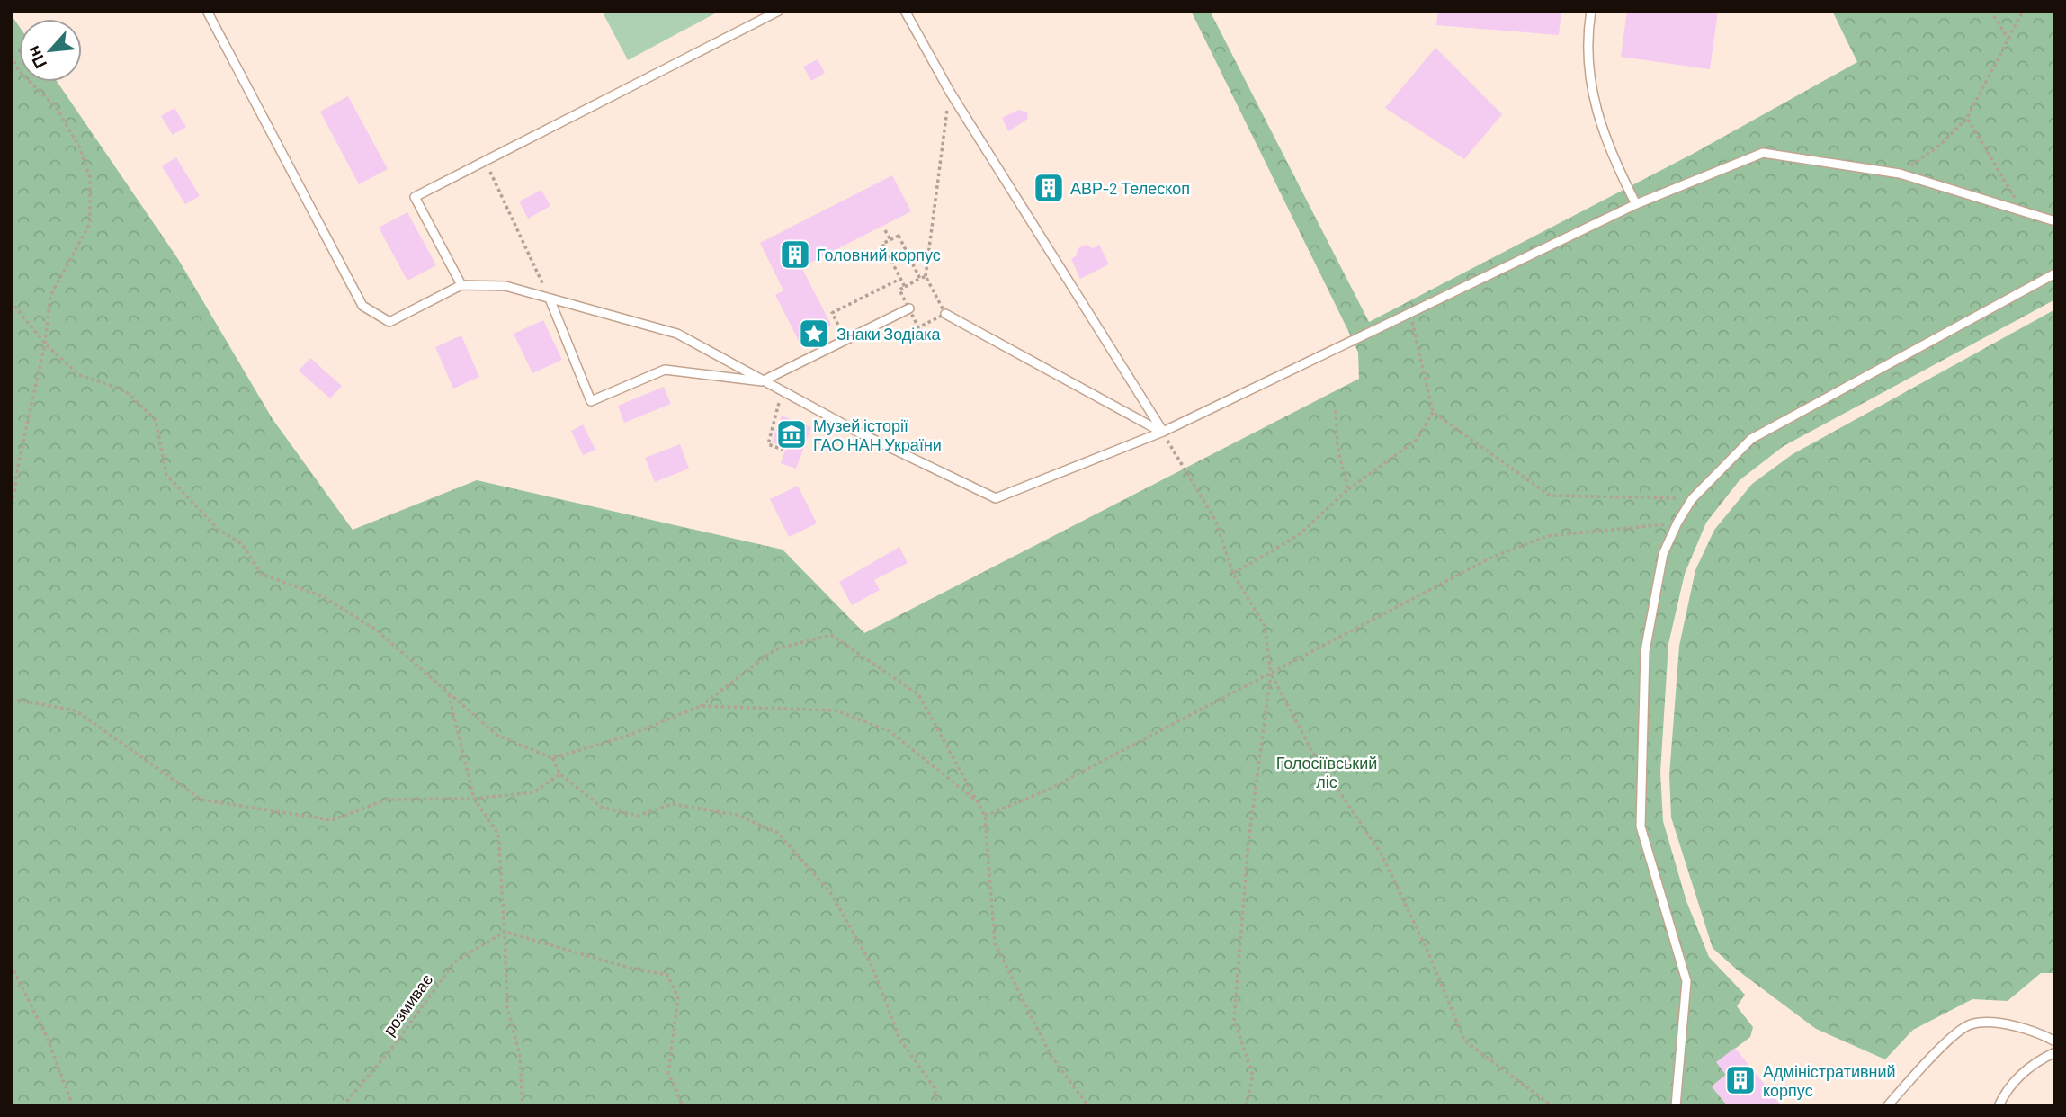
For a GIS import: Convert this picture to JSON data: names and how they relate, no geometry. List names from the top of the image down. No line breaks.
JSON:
{"streets":{"path":["розмиває"]},"parks":["Голосіївський ліс"],"places":{"building":["АВР-2 Телескоп","Головний корпус","Адміністративний корпус"],"place":["Знаки Зодіака"],"museum":["Музей історії ГАО НАН України"]},"north":"bottom left"}
